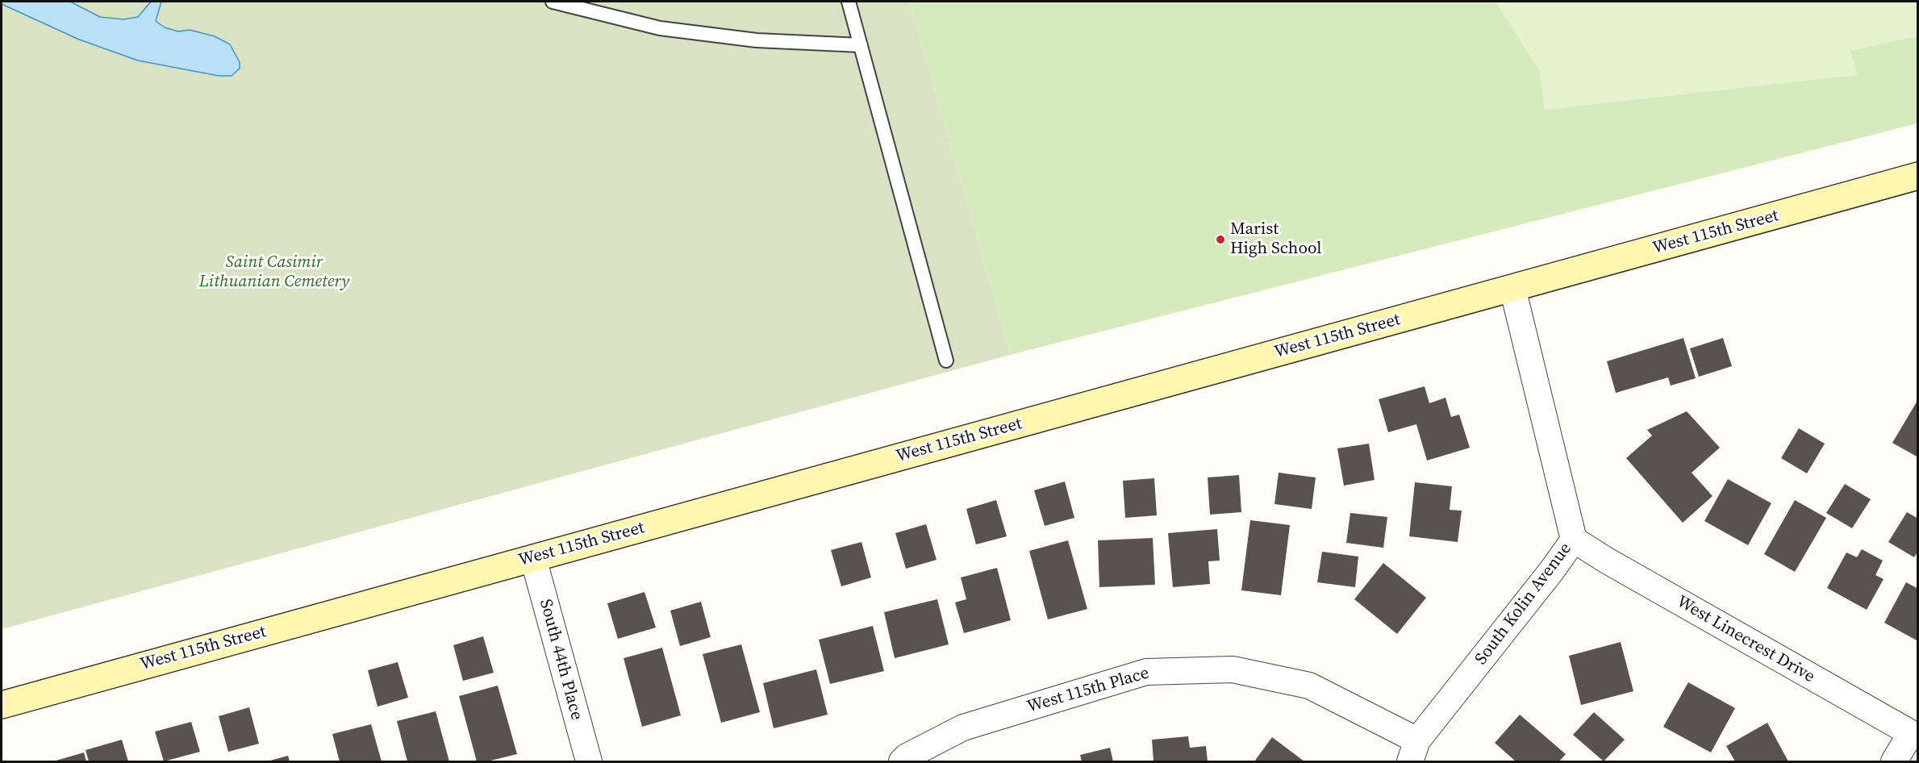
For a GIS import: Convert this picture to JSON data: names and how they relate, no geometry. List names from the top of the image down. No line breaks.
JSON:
{"streets":{"street":["West 115th Street","South Kolin Avenue","West Linecrest Drive","South 44th Place","West 115th Place"]},"crossings":[["West 115th Street","South Kolin Avenue"],["West 115th Street","South 44th Place"],["South Kolin Avenue","West Linecrest Drive"],["South Kolin Avenue","West 115th Place"]],"parks":["Saint Casimir Lithuanian Cemetery"],"places":["Marist High School"]}
